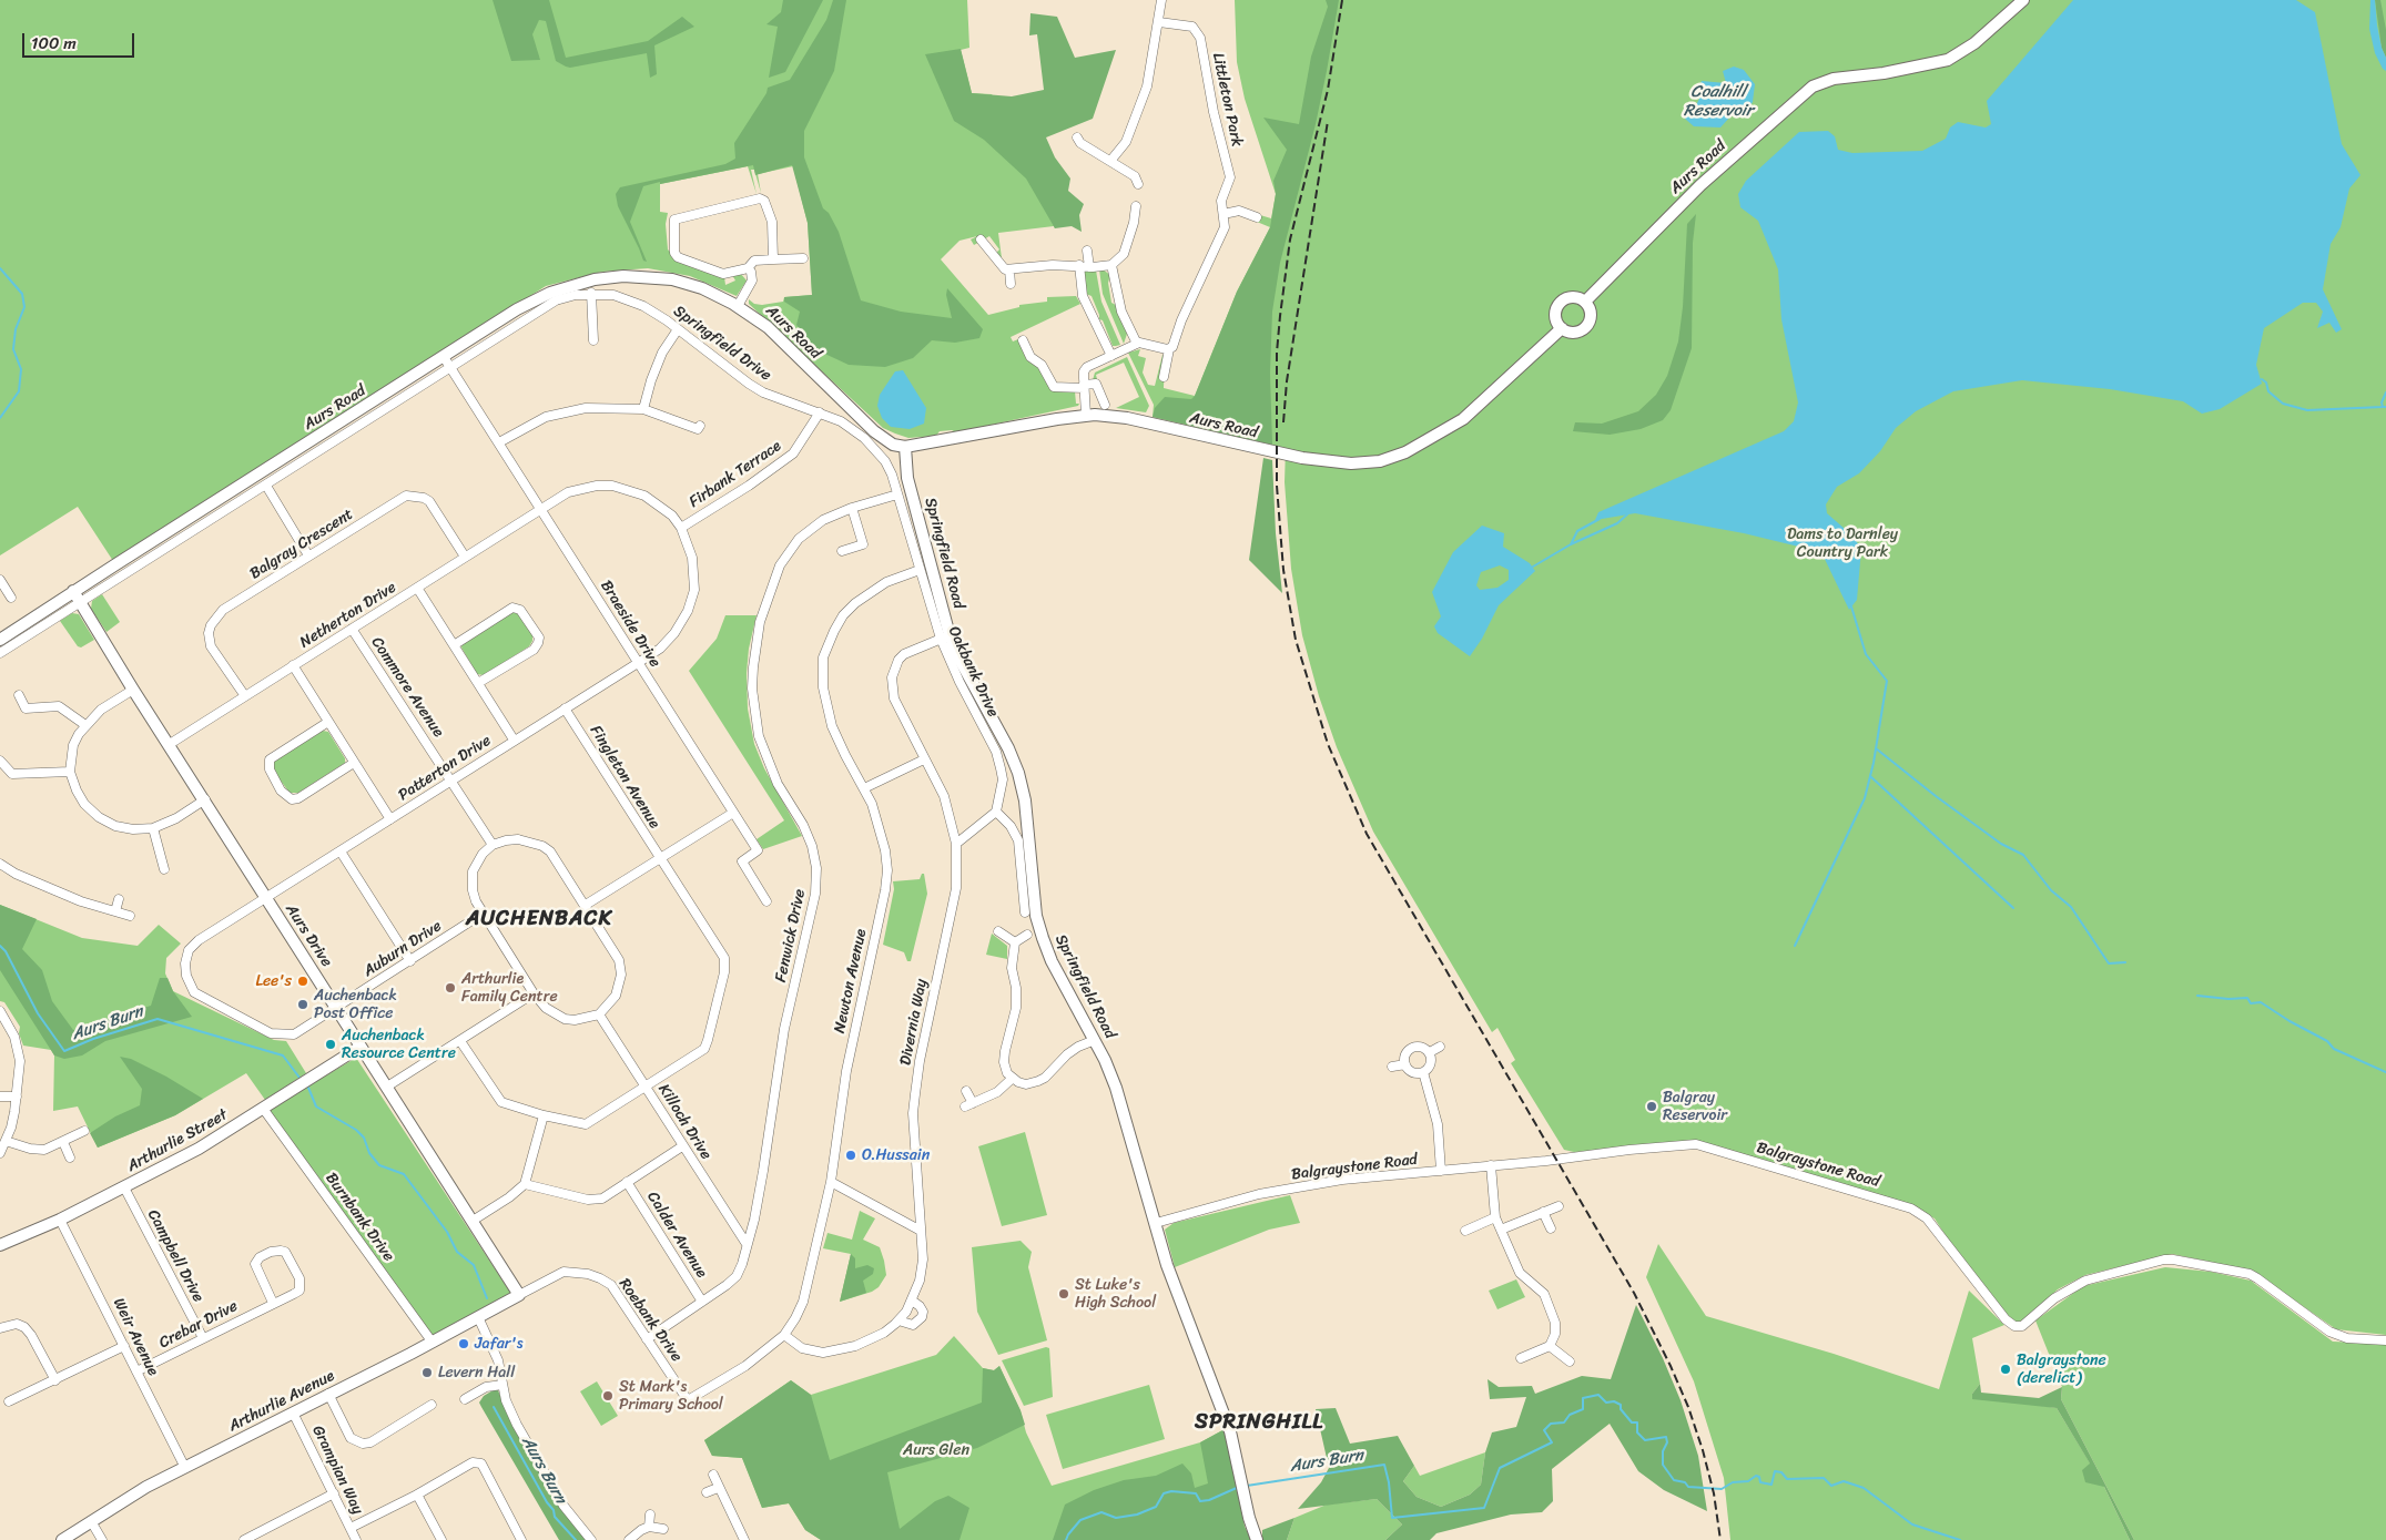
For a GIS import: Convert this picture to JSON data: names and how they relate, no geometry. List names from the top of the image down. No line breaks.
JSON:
{"streets":{"street":["Littleton Park","Aurs Road","Springfield Drive","Firbank Terrace","Balgray Crescent","Springfield Road","Netherton Drive","Braeside Drive","Oakbank Drive","Commore Avenue","Patterton Drive","Fingleton Avenue","Aurs Drive","Fenwick Drive","Auburn Drive","Newton Avenue","Divernia Way","Killoch Drive","Arthurlie Street","Balgraystone Road","Burnbank Drive","Calder Avenue","Campbell Drive","Roebank Drive","Crebar Drive","Weir Avenue","Arthurlie Avenue","Grampian Way"]},"crossings":[["Aurs Road","Springfield Drive"],["Aurs Road","Springfield Road"],["Aurs Road","Braeside Drive"],["Aurs Road","Aurs Drive"],["Springfield Drive","Firbank Terrace"],["Springfield Drive","Braeside Drive"],["Springfield Drive","Oakbank Drive"],["Springfield Drive","Fenwick Drive"],["Firbank Terrace","Netherton Drive"],["Firbank Terrace","Patterton Drive"],["Balgray Crescent","Netherton Drive"],["Springfield Road","Oakbank Drive"],["Springfield Road","Divernia Way"],["Springfield Road","Balgraystone Road"],["Netherton Drive","Braeside Drive"],["Netherton Drive","Commore Avenue"],["Netherton Drive","Patterton Drive"],["Netherton Drive","Aurs Drive"],["Braeside Drive","Patterton Drive"],["Oakbank Drive","Fenwick Drive"],["Oakbank Drive","Newton Avenue"],["Oakbank Drive","Divernia Way"],["Commore Avenue","Patterton Drive"],["Patterton Drive","Fingleton Avenue"],["Patterton Drive","Aurs Drive"],["Patterton Drive","Auburn Drive"],["Fingleton Avenue","Killoch Drive"],["Aurs Drive","Auburn Drive"],["Aurs Drive","Arthurlie Street"],["Aurs Drive","Roebank Drive"],["Aurs Drive","Arthurlie Avenue"],["Fenwick Drive","Killoch Drive"],["Fenwick Drive","Calder Avenue"],["Fenwick Drive","Roebank Drive"],["Newton Avenue","Divernia Way"],["Newton Avenue","Roebank Drive"],["Arthurlie Street","Burnbank Drive"],["Arthurlie Street","Campbell Drive"],["Arthurlie Street","Weir Avenue"],["Burnbank Drive","Arthurlie Avenue"],["Campbell Drive","Crebar Drive"],["Roebank Drive","Arthurlie Avenue"],["Crebar Drive","Weir Avenue"],["Weir Avenue","Arthurlie Avenue"],["Arthurlie Avenue","Grampian Way"]],"districts":["AUCHENBACK","SPRINGHILL"],"water":["Coalhill Reservoir","Aurs Burn"],"parks":["Dams to Darnley Country Park","Aurs Glen"],"places":["Lee's","Arthurlie Family Centre","Auchenback Post Office","Auchenback Resource Centre","Balgray Reservoir","O.Hussain","St Luke's High School","Jafar's","Balgraystone (derelict)","Levern Hall","St Mark's Primary School"],"scale_bar":"100 m"}
